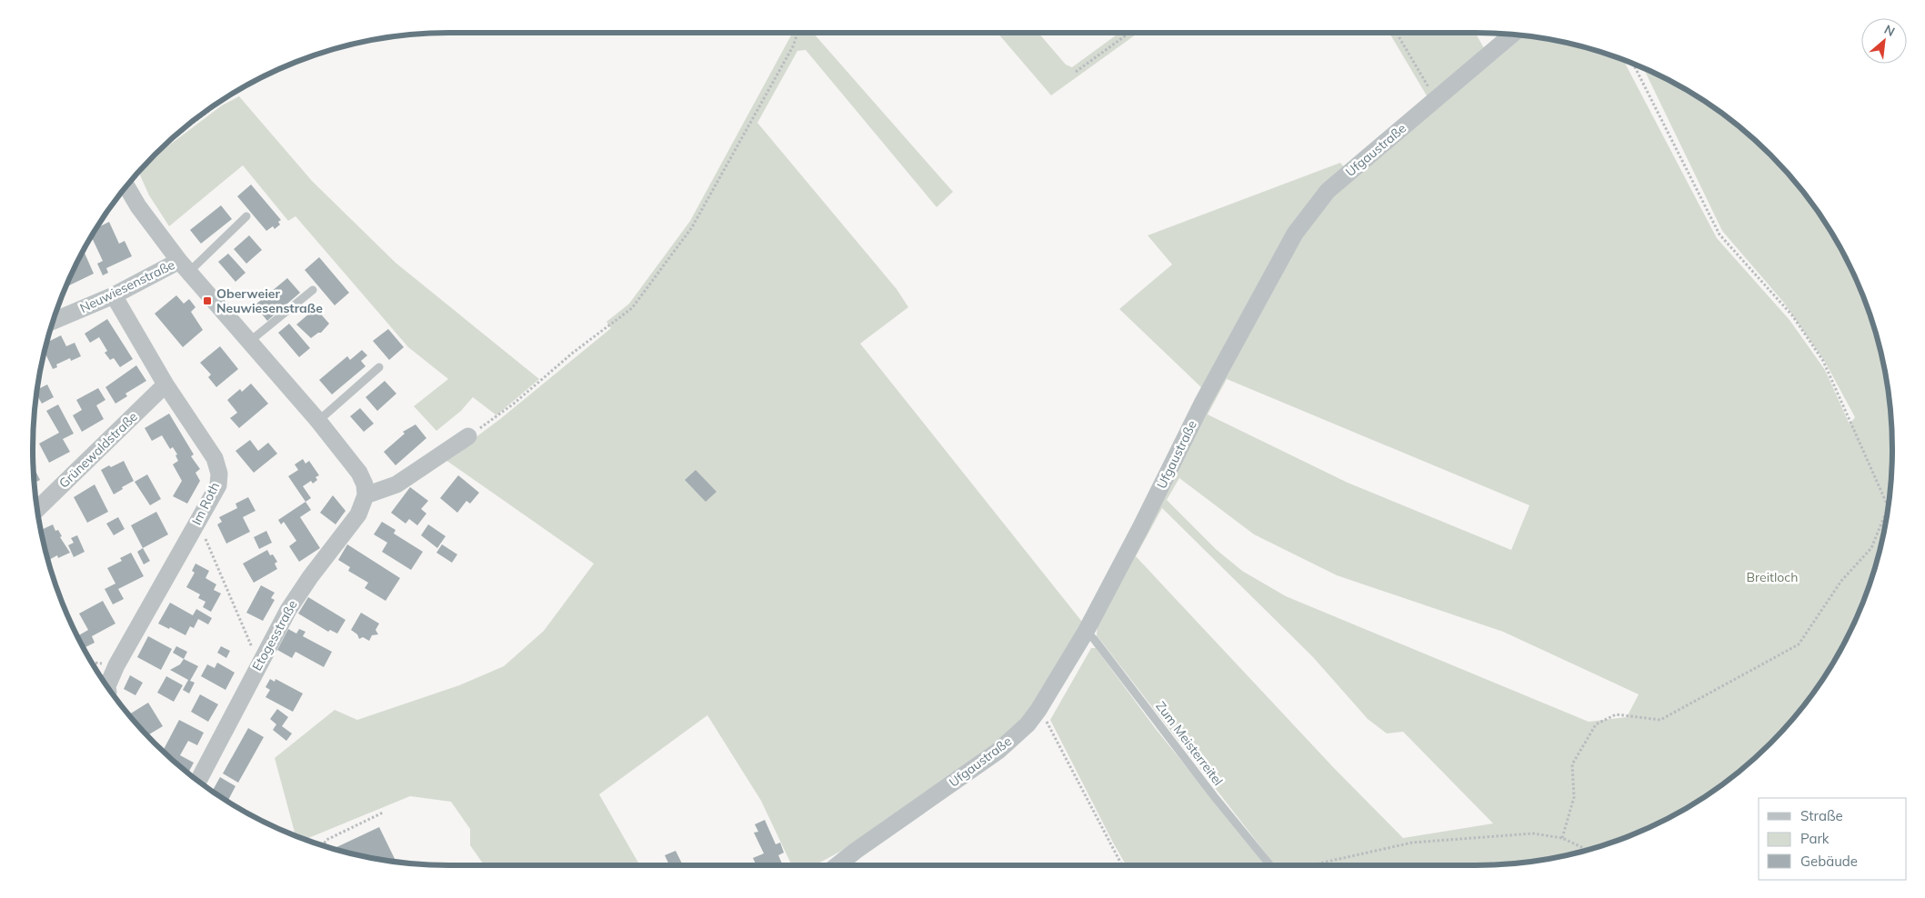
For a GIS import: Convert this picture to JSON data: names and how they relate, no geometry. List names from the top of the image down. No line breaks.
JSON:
{"streets":{"street":["Ufgaustraße","Neuwiesenstraße","Grünewaldstraße","Im Roth","Etogesstraße"],"lane":["Zum Meisterreitel"]},"crossings":[["Ufgaustraße","Zum Meisterreitel"],["Neuwiesenstraße","Im Roth"],["Grünewaldstraße","Im Roth"]],"parks":["Breitloch"],"places":{"transit":["Oberweier Neuwiesenstraße"]},"legend":["Straße","Park","Gebäude"],"north":"top right"}
